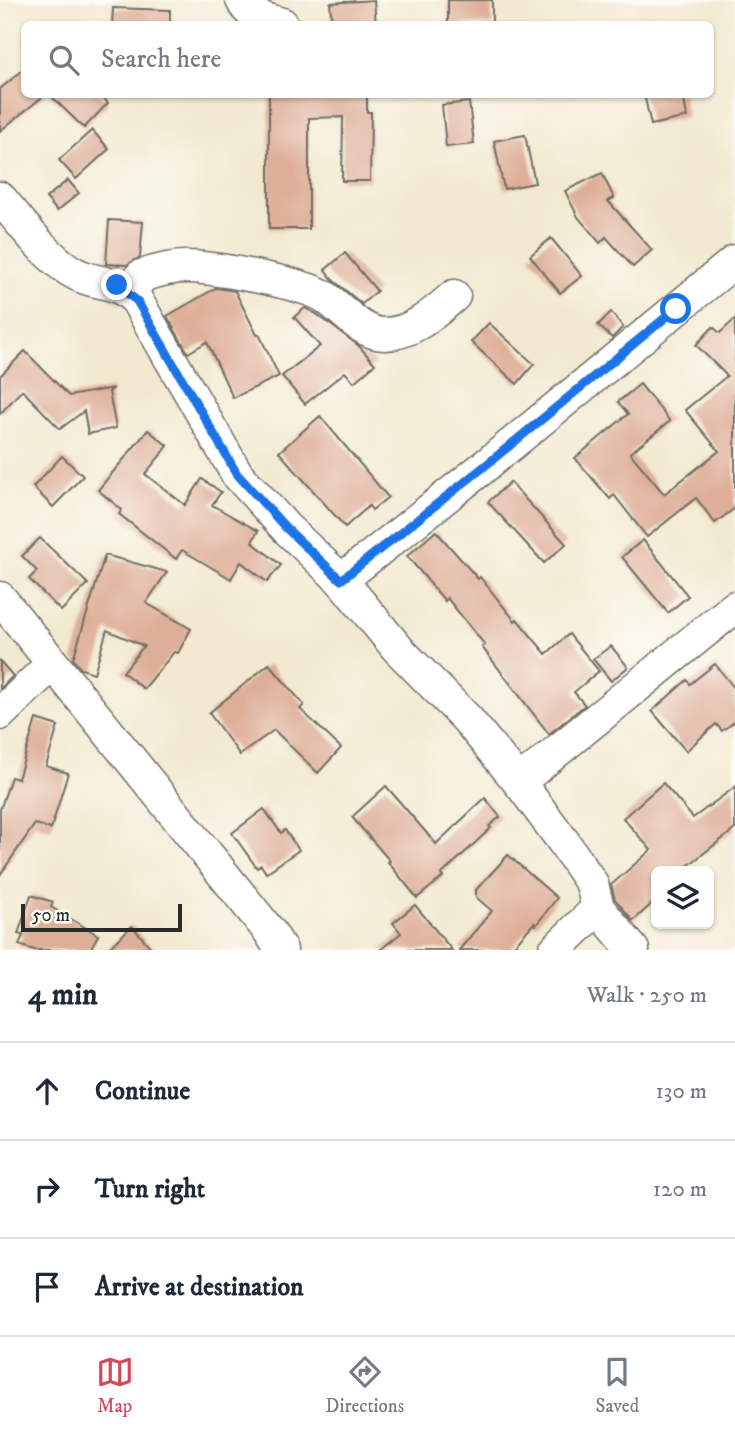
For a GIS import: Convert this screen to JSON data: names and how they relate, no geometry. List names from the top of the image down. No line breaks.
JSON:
{"scale_bar":"50 m","page":{"search":"Search here","scale":"50 m","heading":["4 min","Walk · 250 m"],"list":[["Continue","130 m"],["Turn right","120 m"],"Arrive at destination"],"nav":["Map","Directions","Saved"]}}
